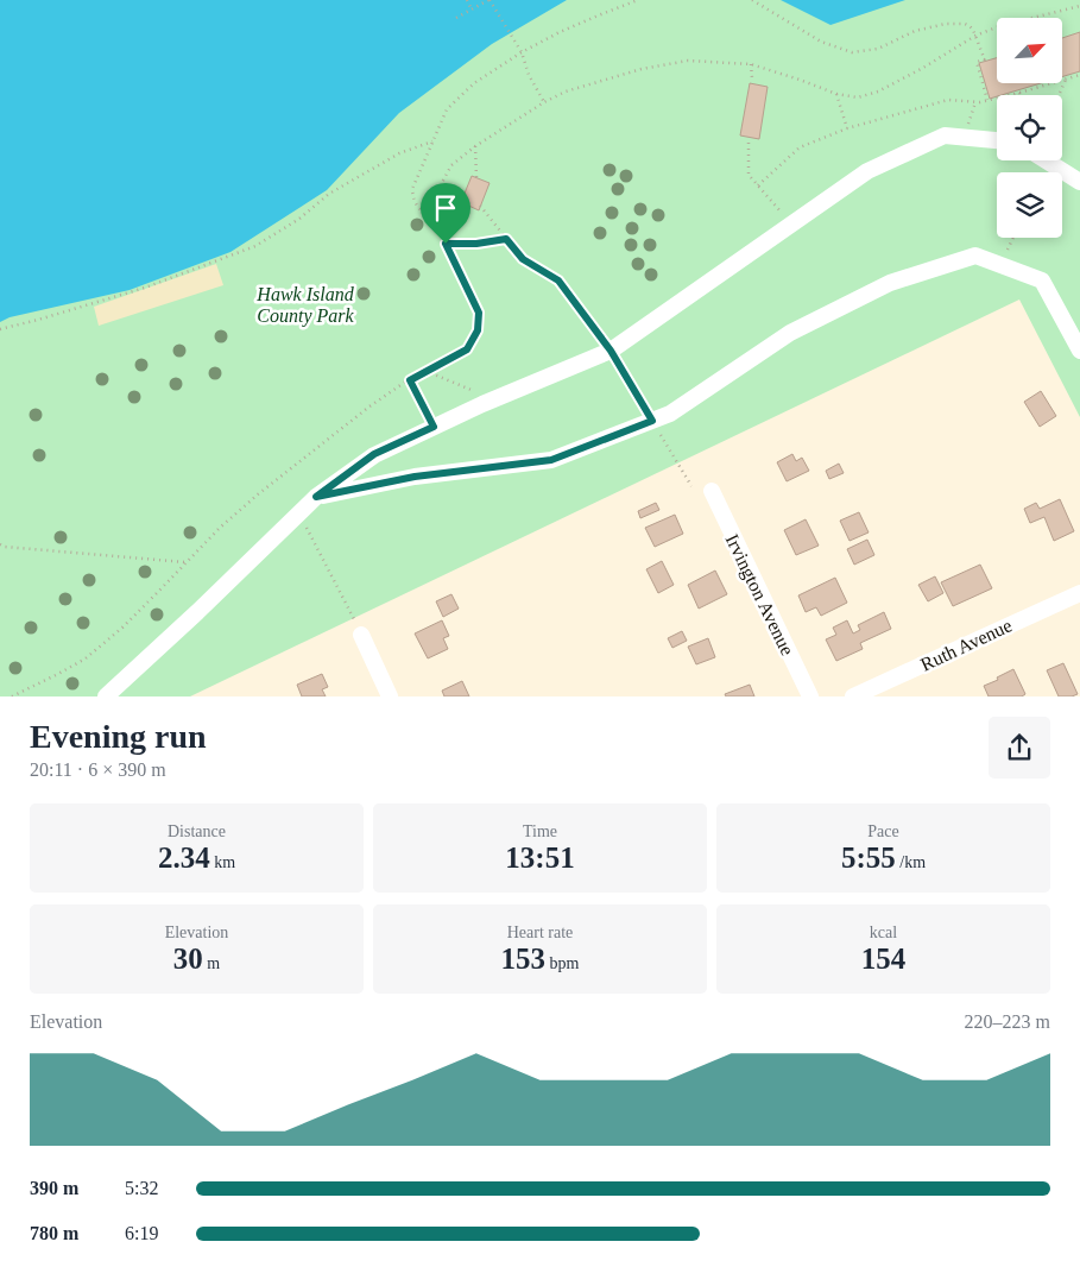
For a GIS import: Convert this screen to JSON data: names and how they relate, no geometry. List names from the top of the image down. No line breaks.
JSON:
{"streets":{"street":["Irvington Avenue","Ruth Avenue"]},"parks":["Hawk Island County Park"],"north":"top right","page":{"heading":["Evening run","20:11 · 6 × 390 m"],"stats":[["Distance","2.34 km"],["Time","13:51"],["Pace","5:55 /km"],["Elevation","30 m"],["Heart rate","153 bpm"],["kcal","154"]],"chart":["Elevation","220–223 m"],"list":[{"name":"390 m","note":"5:32"},{"name":"780 m","note":"6:19"}]}}
